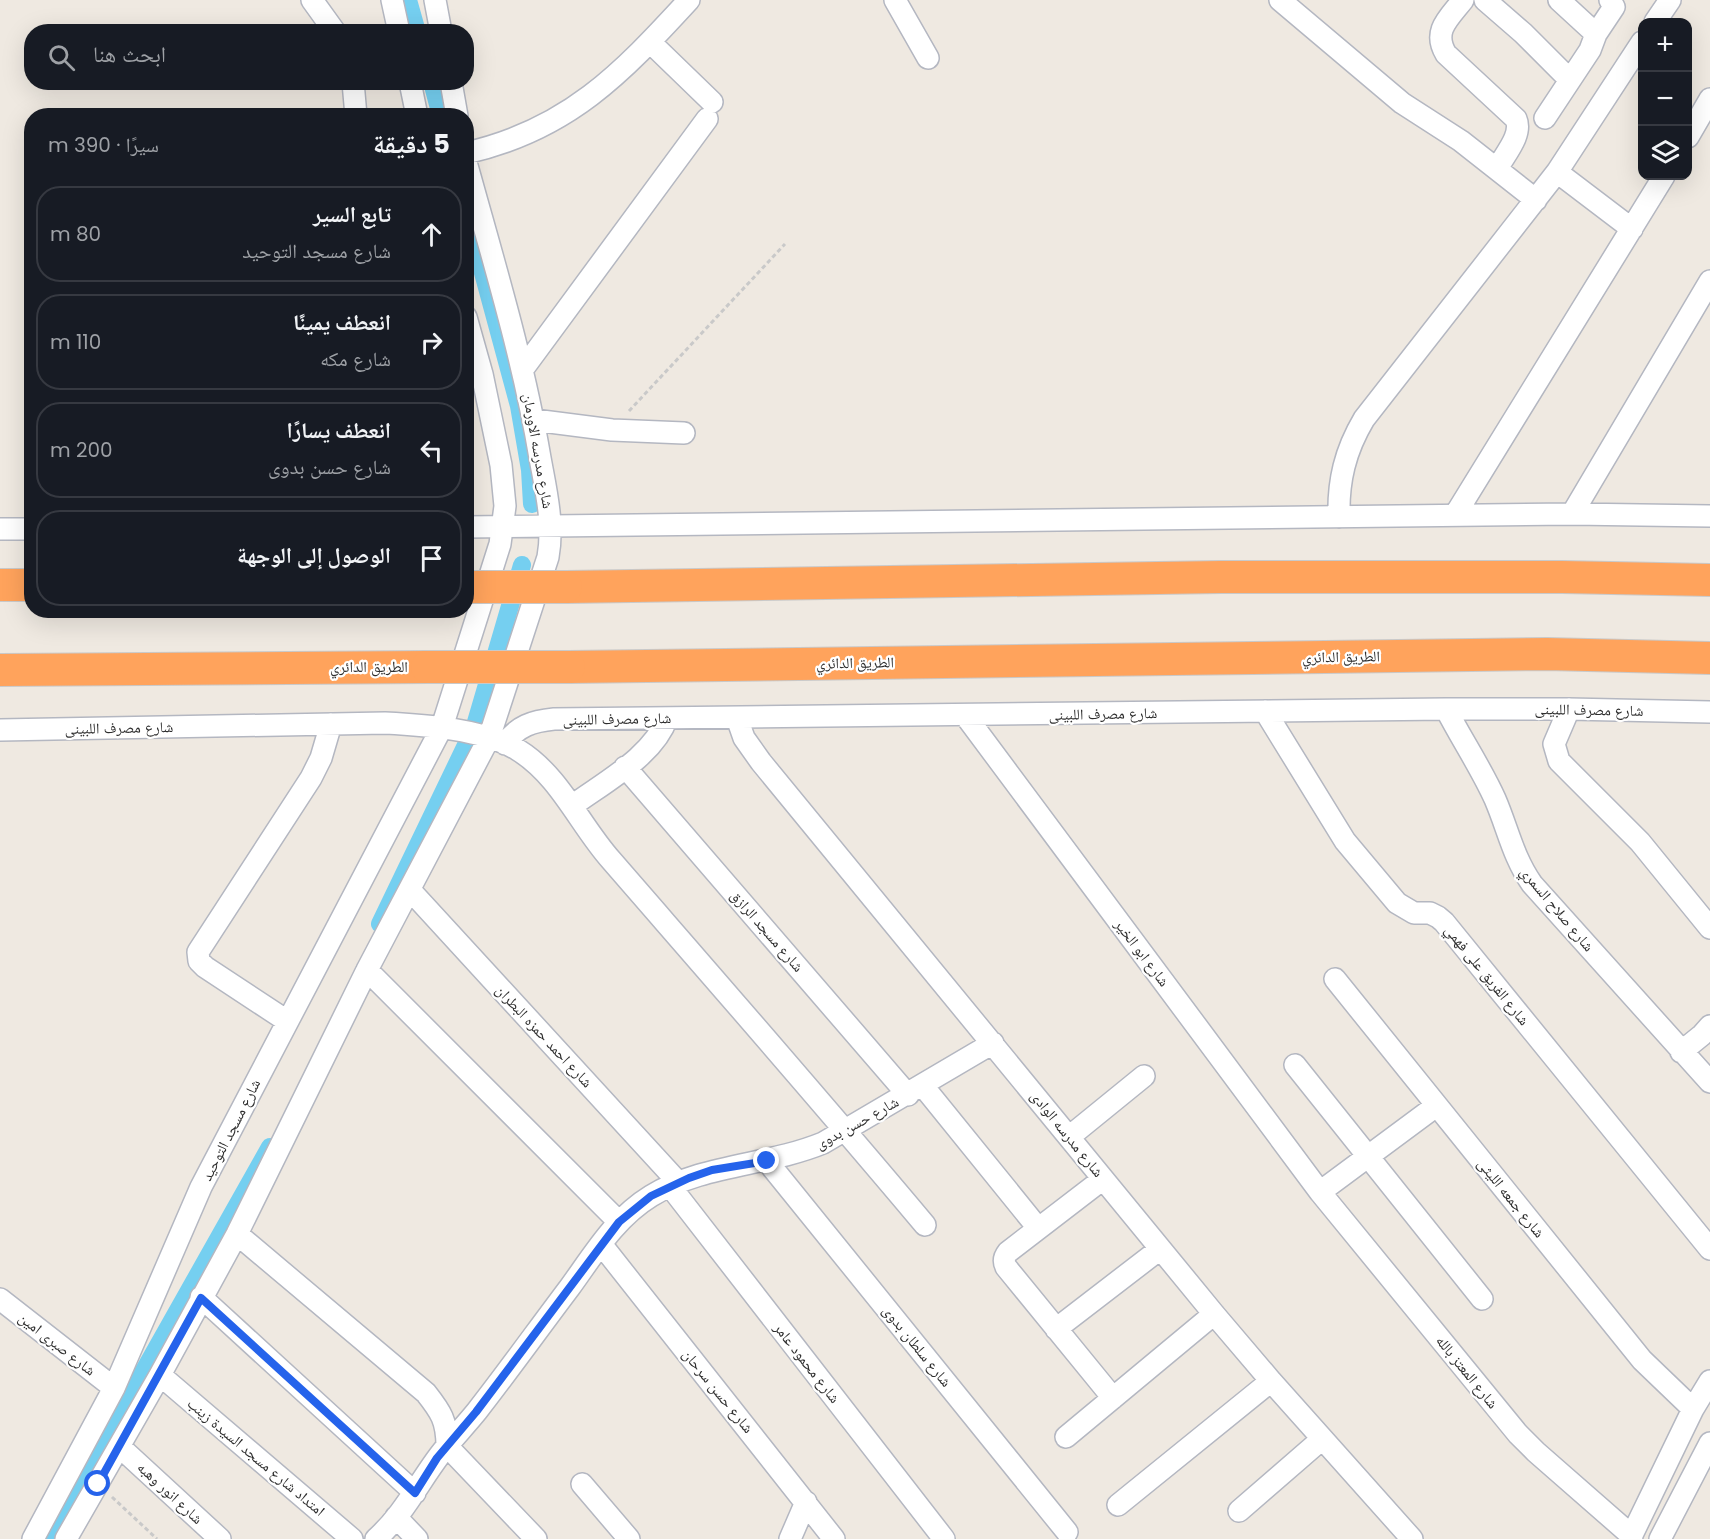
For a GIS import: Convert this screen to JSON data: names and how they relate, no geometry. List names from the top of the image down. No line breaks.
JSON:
{"streets":{"highway":["الطريق الدائري"],"street":["شارع مدرسه الاورمان","شارع مصرف اللبينى","شارع صلاح السمري","شارع مسجد الرازق","شارع ابو الخير","شارع الفريق على فهمي","شارع احمد حمزه البطران","شارع حسن بدوى","شارع مسجد التوحيد","شارع مدرسه الوادى","شارع جمعه الليثى","شارع صبرى امين","شارع سلطان بدوى","شارع محمود عامر","شارع المعتز بالله","شارع حسن سرحان","امتداد شارع مسجد السيدة زينب","شارع انور وهبه"]},"crossings":[["شارع مدرسه الاورمان","شارع مصرف اللبينى"],["شارع مصرف اللبينى","شارع صلاح السمري"],["شارع مصرف اللبينى","شارع ابو الخير"],["شارع مصرف اللبينى","شارع الفريق على فهمي"],["شارع مصرف اللبينى","شارع مسجد التوحيد"],["شارع مصرف اللبينى","شارع مدرسه الوادى"],["شارع مسجد الرازق","شارع حسن بدوى"],["شارع ابو الخير","شارع المعتز بالله"],["شارع احمد حمزه البطران","شارع حسن بدوى"],["شارع احمد حمزه البطران","شارع محمود عامر"],["شارع حسن بدوى","شارع مدرسه الوادى"],["شارع حسن بدوى","شارع سلطان بدوى"],["شارع حسن بدوى","شارع محمود عامر"],["شارع حسن بدوى","شارع حسن سرحان"],["شارع مسجد التوحيد","شارع صبرى امين"]],"page":{"map_buttons":["+","−"],"search":"ابحث هنا","heading":["5 دقيقة","سيرًا · 390 m"],"list":[["تابع السير","شارع مسجد التوحيد","80 m"],["انعطف يمينًا","شارع مكه","110 m"],["انعطف يسارًا","شارع حسن بدوى","200 m"],"الوصول إلى الوجهة"]}}
